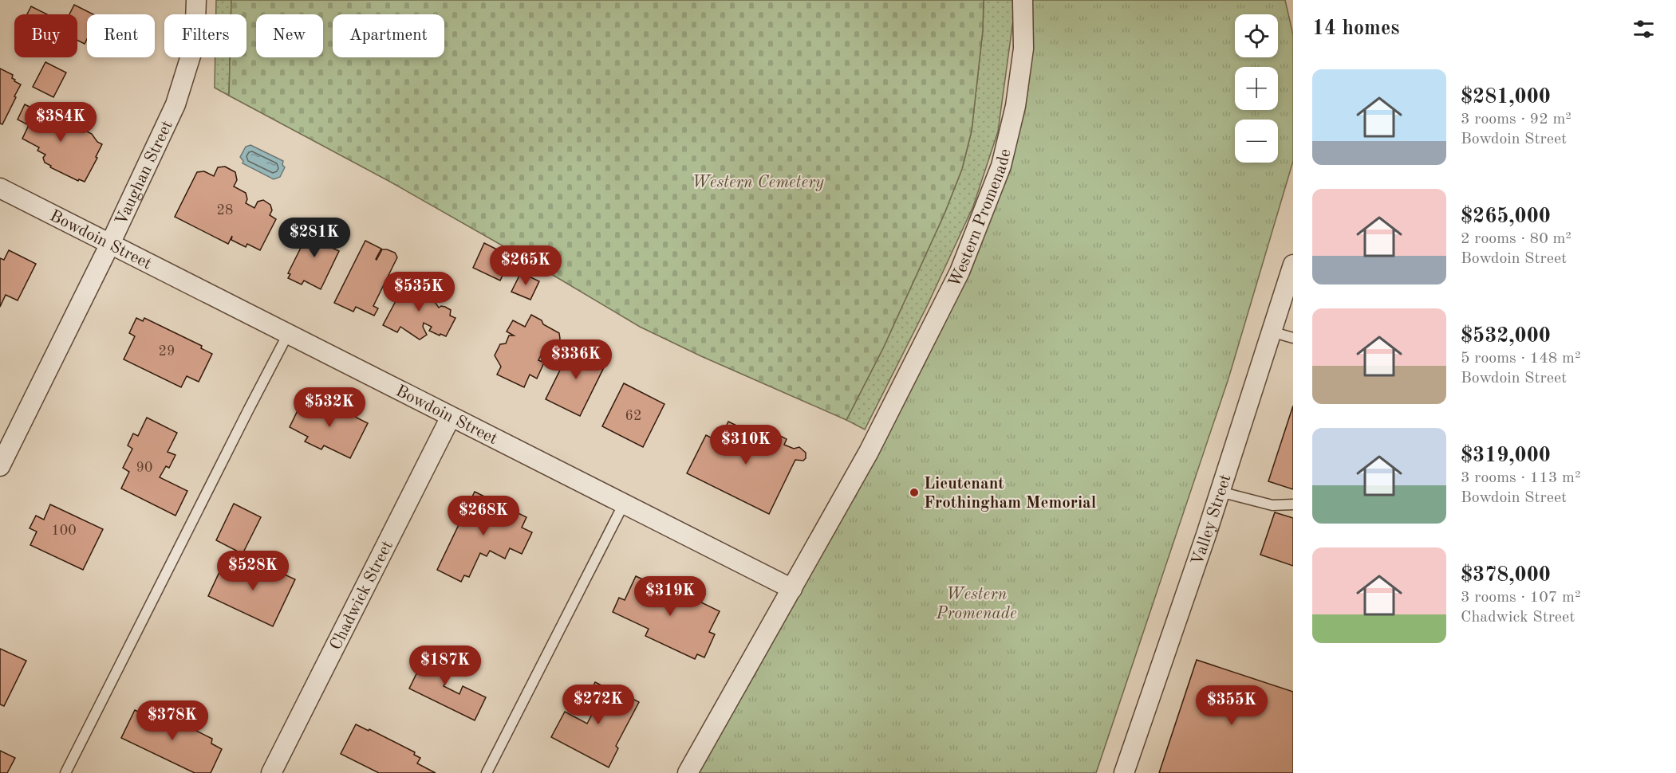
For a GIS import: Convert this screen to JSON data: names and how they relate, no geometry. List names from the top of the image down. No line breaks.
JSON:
{"streets":{"street":["Vaughan Street","Western Promenade","Bowdoin Street","Valley Street","Chadwick Street"]},"crossings":[["Vaughan Street","Bowdoin Street"],["Western Promenade","Bowdoin Street"],["Bowdoin Street","Chadwick Street"]],"parks":["Western Cemetery","Western Promenade"],"places":["Lieutenant Frothingham Memorial"],"house_numbers":["28","29","62","90","100"],"page":{"heading":"14 homes","map_buttons":["+","−"],"chip":["Buy","Rent","Filters","New","Apartment"],"list":[{"name":"$281,000","note":"3 rooms · 92 m² · Bowdoin Street"},{"name":"$265,000","note":"2 rooms · 80 m² · Bowdoin Street"},{"name":"$532,000","note":"5 rooms · 148 m² · Bowdoin Street"},{"name":"$319,000","note":"3 rooms · 113 m² · Bowdoin Street"},{"name":"$378,000","note":"3 rooms · 107 m² · Chadwick Street"}],"price":["$384K","$281K","$265K","$535K","$336K","$532K","$310K","$268K","$528K","$319K","$187K","$272K","$355K","$378K"]}}
